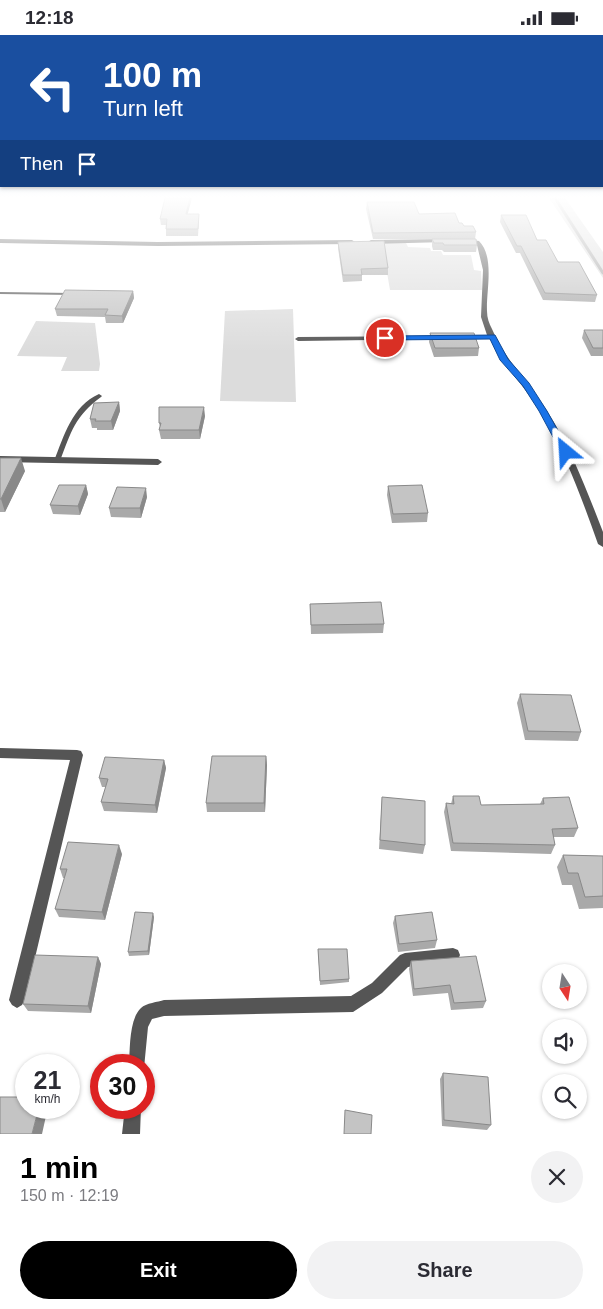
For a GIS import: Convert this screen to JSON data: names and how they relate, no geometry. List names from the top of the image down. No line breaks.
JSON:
{"north":"bottom","page":{"status":"12:18","turn":["100 m","Turn left"],"then":"Then","speed":"21 km/h","limit":"30","heading":["1 min","150 m · 12:19"],"buttons":["Exit","Share"]}}
